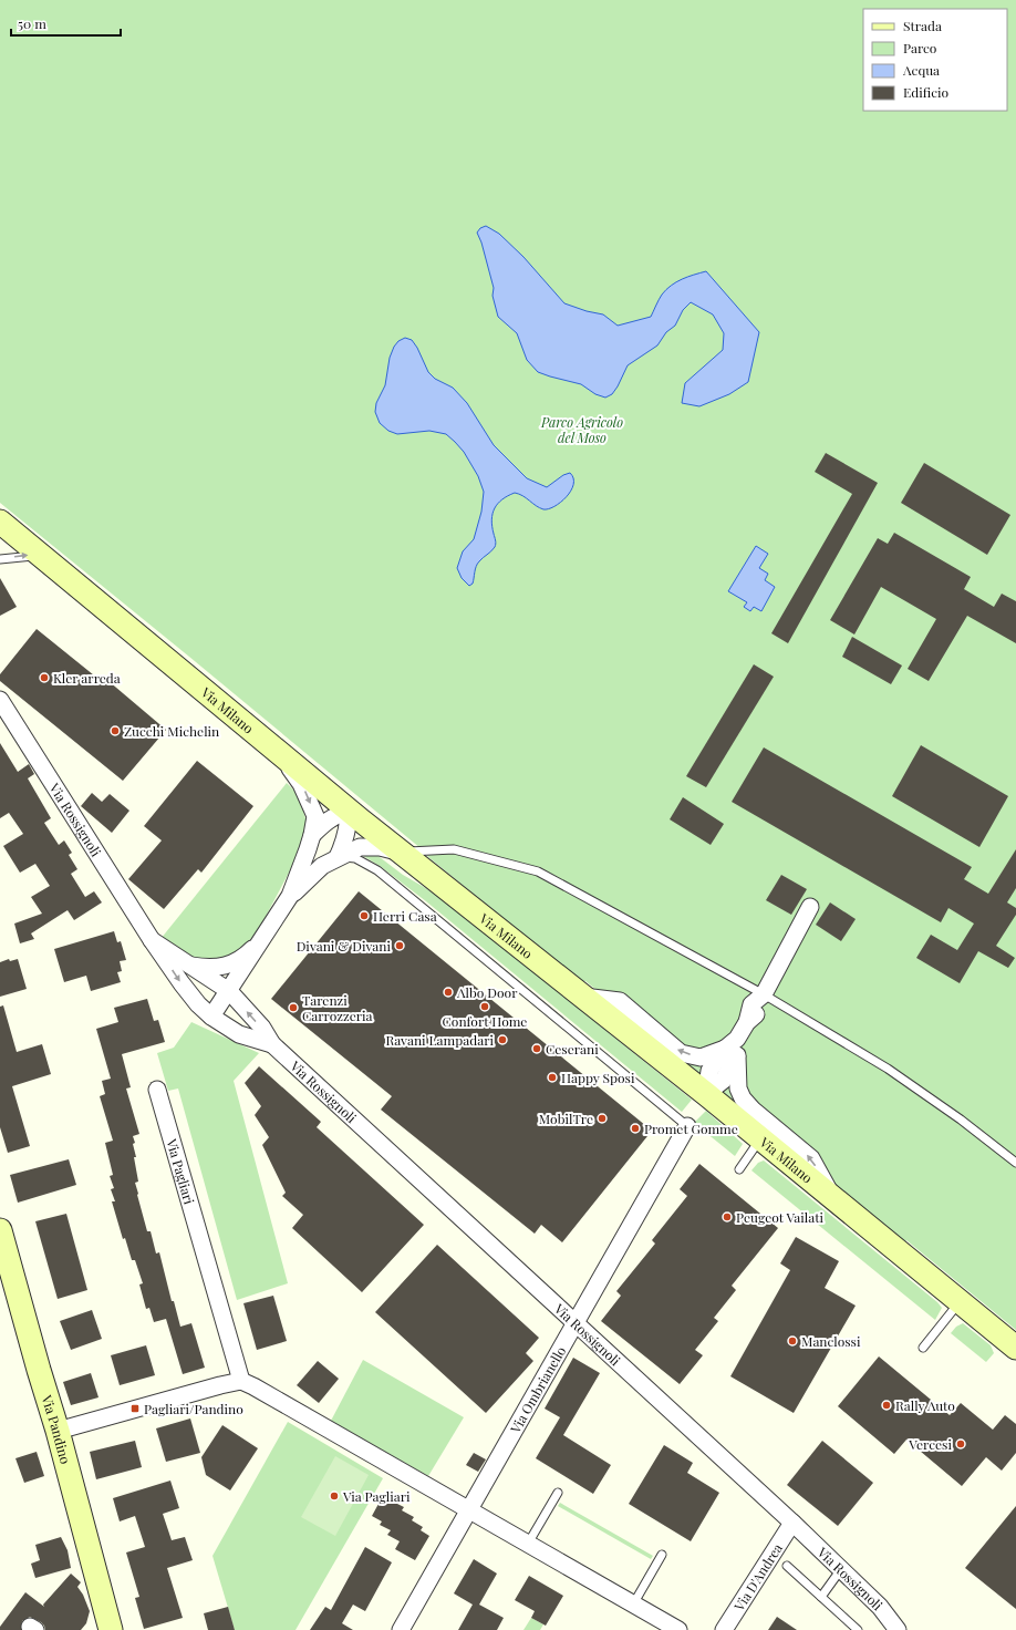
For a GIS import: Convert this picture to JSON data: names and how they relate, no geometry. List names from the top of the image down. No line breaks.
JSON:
{"streets":{"main road":["Via Milano","Via Pandino"],"street":["Via Rossignoli","Via Pagliari","Via Ombrianello","Via D'Andrea"]},"crossings":[["Via Milano","Via Rossignoli"],["Via Rossignoli","Via Ombrianello"],["Via Rossignoli","Via D'Andrea"]],"parks":["Parco Agricolo del Moso"],"places":{"other":["Kler arreda","Zucchi Michelin","Herri Casa","Divani & Divani","Albo Door","Confort Home","Tarenzi Carrozzeria","Ravani Lampadari","Ceserani","Happy Sposi","MobilTre","Promet Gomme","Peugeot Vailati","Manclossi","Rally Auto","Vercesi","Via Pagliari"],"transit":["Pagliari/Pandino"]},"legend":["Strada","Parco","Acqua","Edificio"],"scale_bar":"50 m"}
